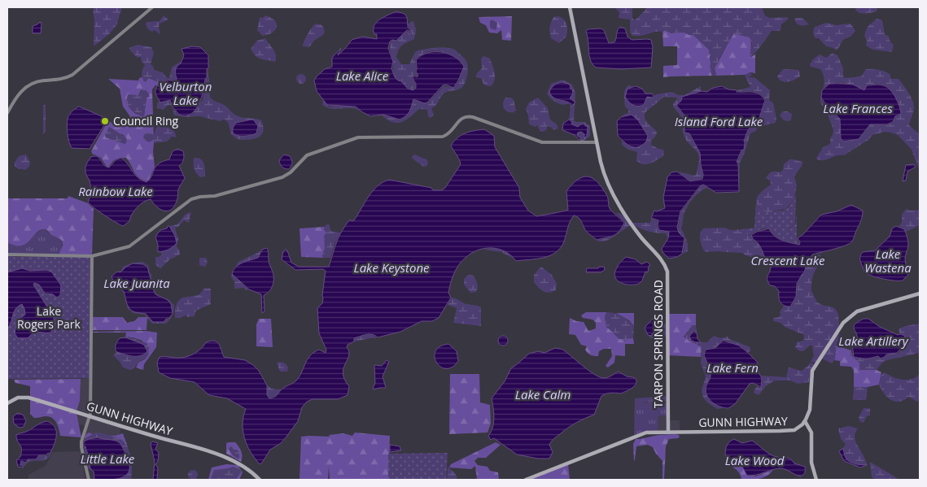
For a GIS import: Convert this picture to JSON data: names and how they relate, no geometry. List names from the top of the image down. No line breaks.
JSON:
{"streets":{"main road":["TARPON SPRINGS ROAD","GUNN HIGHWAY"]},"crossings":[["TARPON SPRINGS ROAD","GUNN HIGHWAY"]],"water":["Lake Alice","Velburton Lake","Lake Frances","Island Ford Lake","Rainbow Lake","Lake Wastena","Crescent Lake","Lake Keystone","Lake Juanita","Lake Artillery","Lake Fern","Lake Calm","Little Lake","Lake Wood"],"parks":["Lake Rogers Park"],"places":["Council Ring"]}
